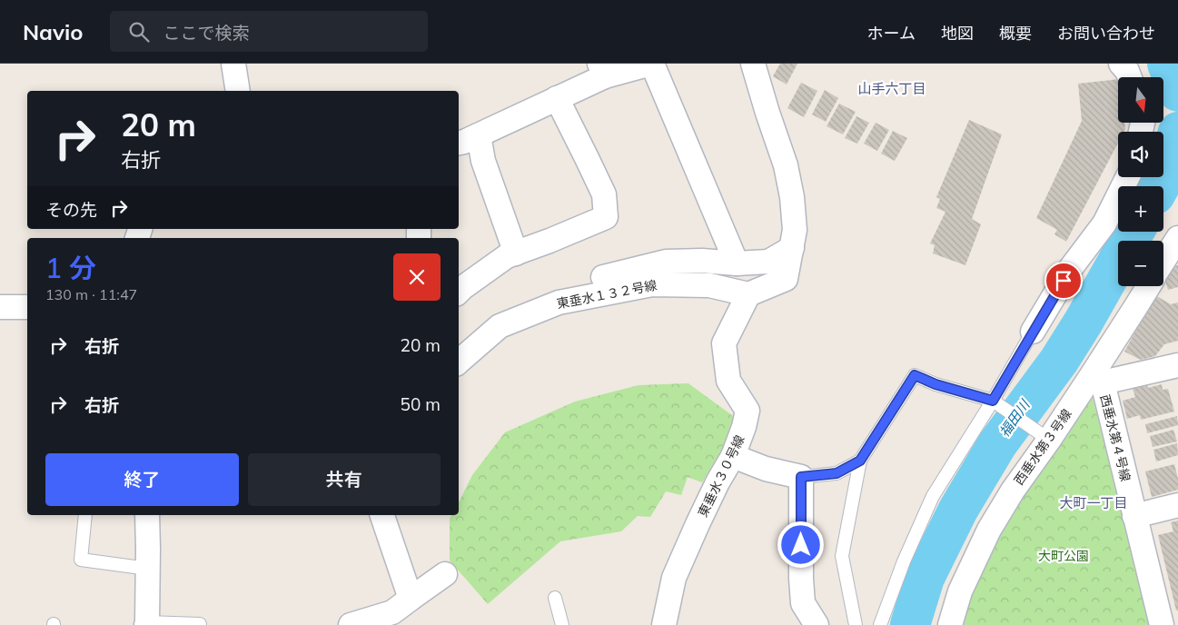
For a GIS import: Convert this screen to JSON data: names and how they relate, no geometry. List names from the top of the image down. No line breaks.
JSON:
{"streets":{"street":["東垂水１３２号線","西垂水第４号線","西垂水第３号線","東垂水３０号線"]},"crossings":[["東垂水１３２号線","東垂水３０号線"],["西垂水第４号線","西垂水第３号線"]],"districts":["山手六丁目","大町一丁目"],"water":["福田川"],"parks":["大町公園"],"north":"bottom","page":{"header":"Navio","search":"ここで検索","nav":["ホーム","地図","概要","お問い合わせ"],"map_buttons":["+","−"],"turn":["20 m","右折"],"then":"その先","heading":["1 分","130 m · 11:47"],"list":[{"name":"右折","value":"20 m"},{"name":"右折","value":"50 m"}],"buttons":["終了","共有"]}}
